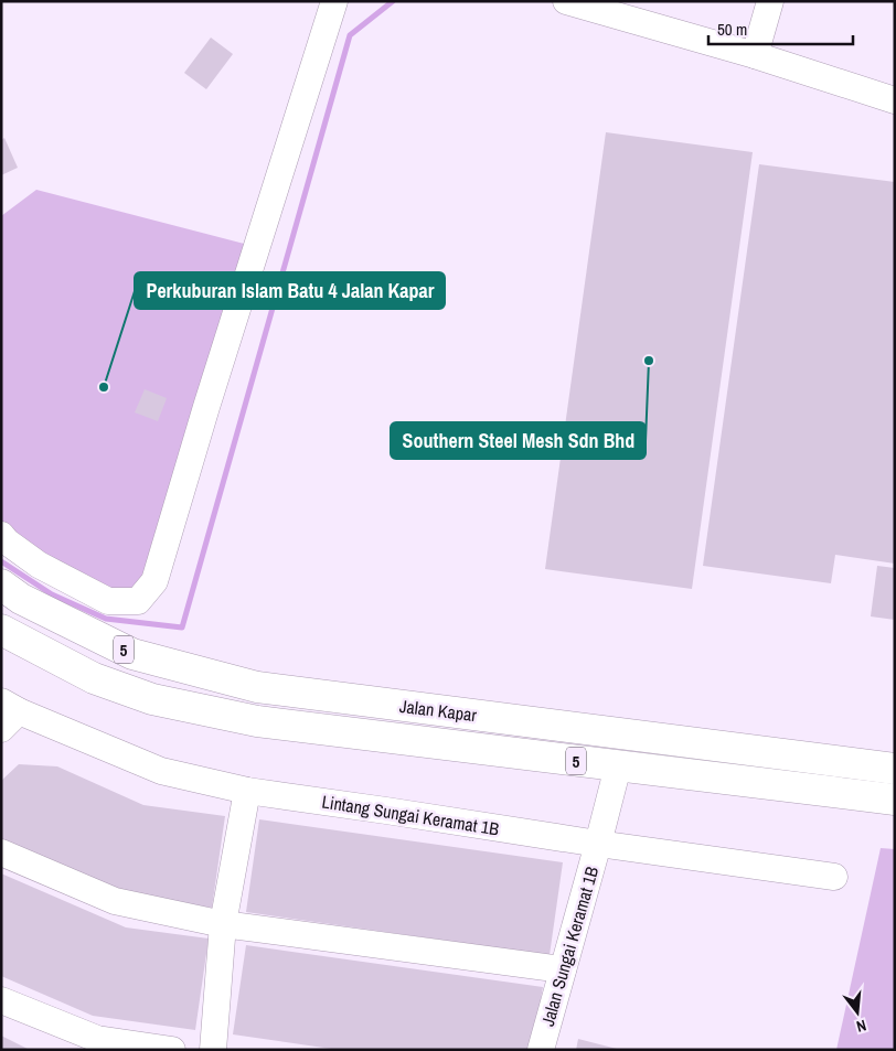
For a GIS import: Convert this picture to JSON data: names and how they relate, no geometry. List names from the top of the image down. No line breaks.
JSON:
{"streets":{"highway":["5","Jalan Kapar"],"street":["Lintang Sungai Keramat 1B","Jalan Sungai Keramat 1B"]},"crossings":[["Jalan Kapar","Jalan Sungai Keramat 1B"],["Lintang Sungai Keramat 1B","Jalan Sungai Keramat 1B"]],"places":["Southern Steel Mesh Sdn Bhd","Perkuburan Islam Batu 4 Jalan Kapar"],"scale_bar":"50 m","north":"bottom"}
